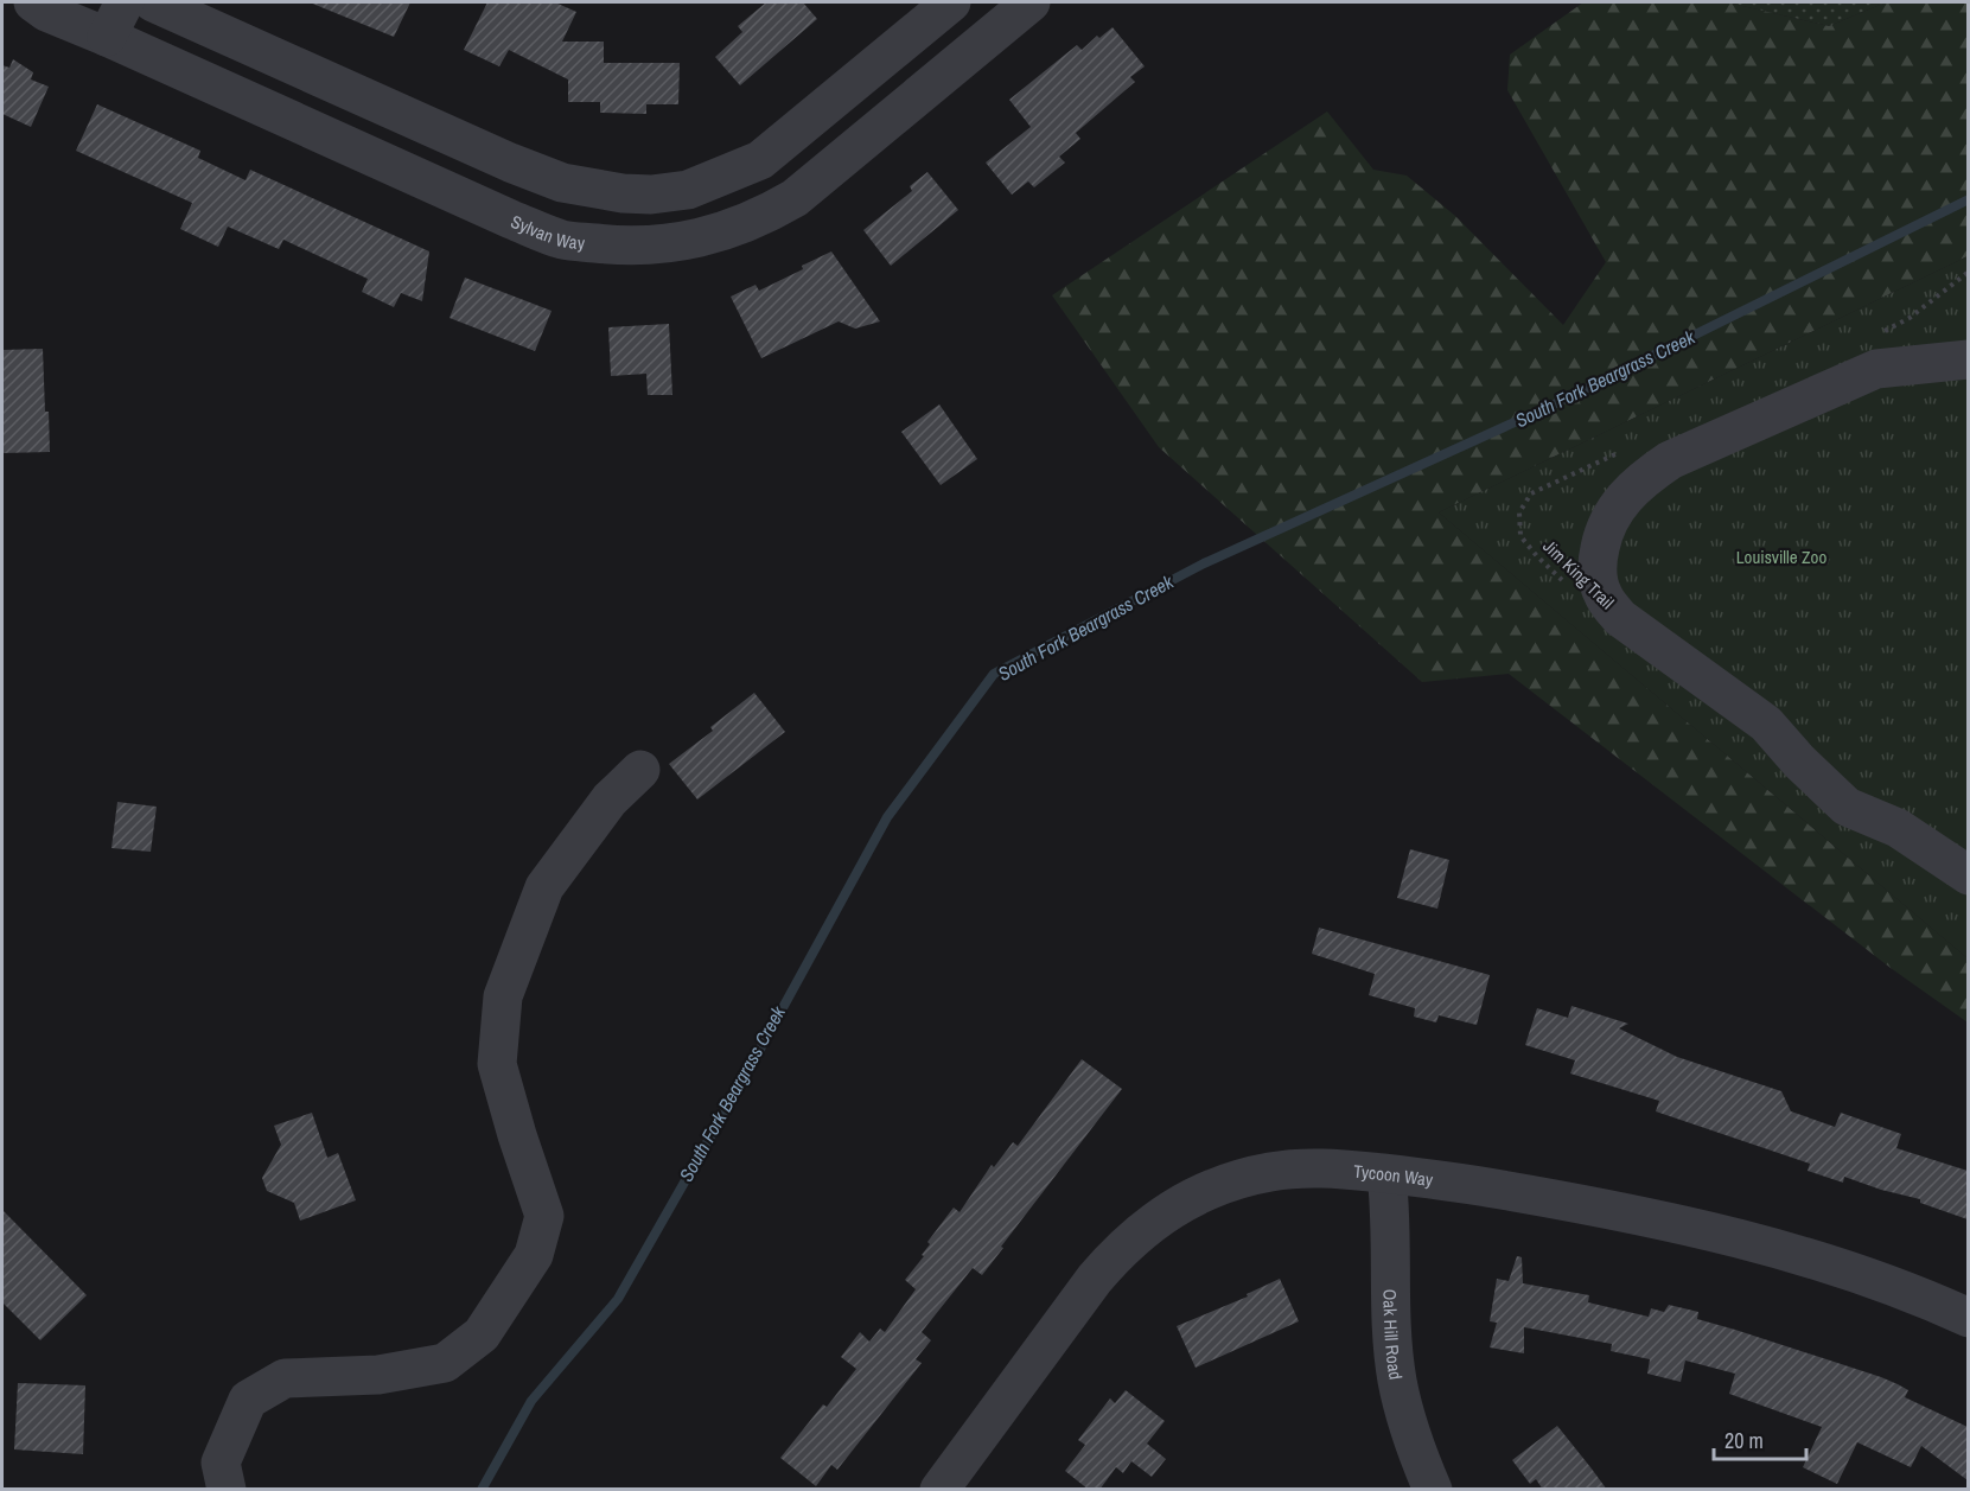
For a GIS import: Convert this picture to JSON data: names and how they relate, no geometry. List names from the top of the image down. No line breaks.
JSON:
{"streets":{"street":["Sylvan Way","Tycoon Way","Oak Hill Road"],"path":["Jim King Trail"]},"crossings":[["Tycoon Way","Oak Hill Road"]],"water":["South Fork Beargrass Creek"],"parks":["Louisville Zoo"],"scale_bar":"20 m"}
